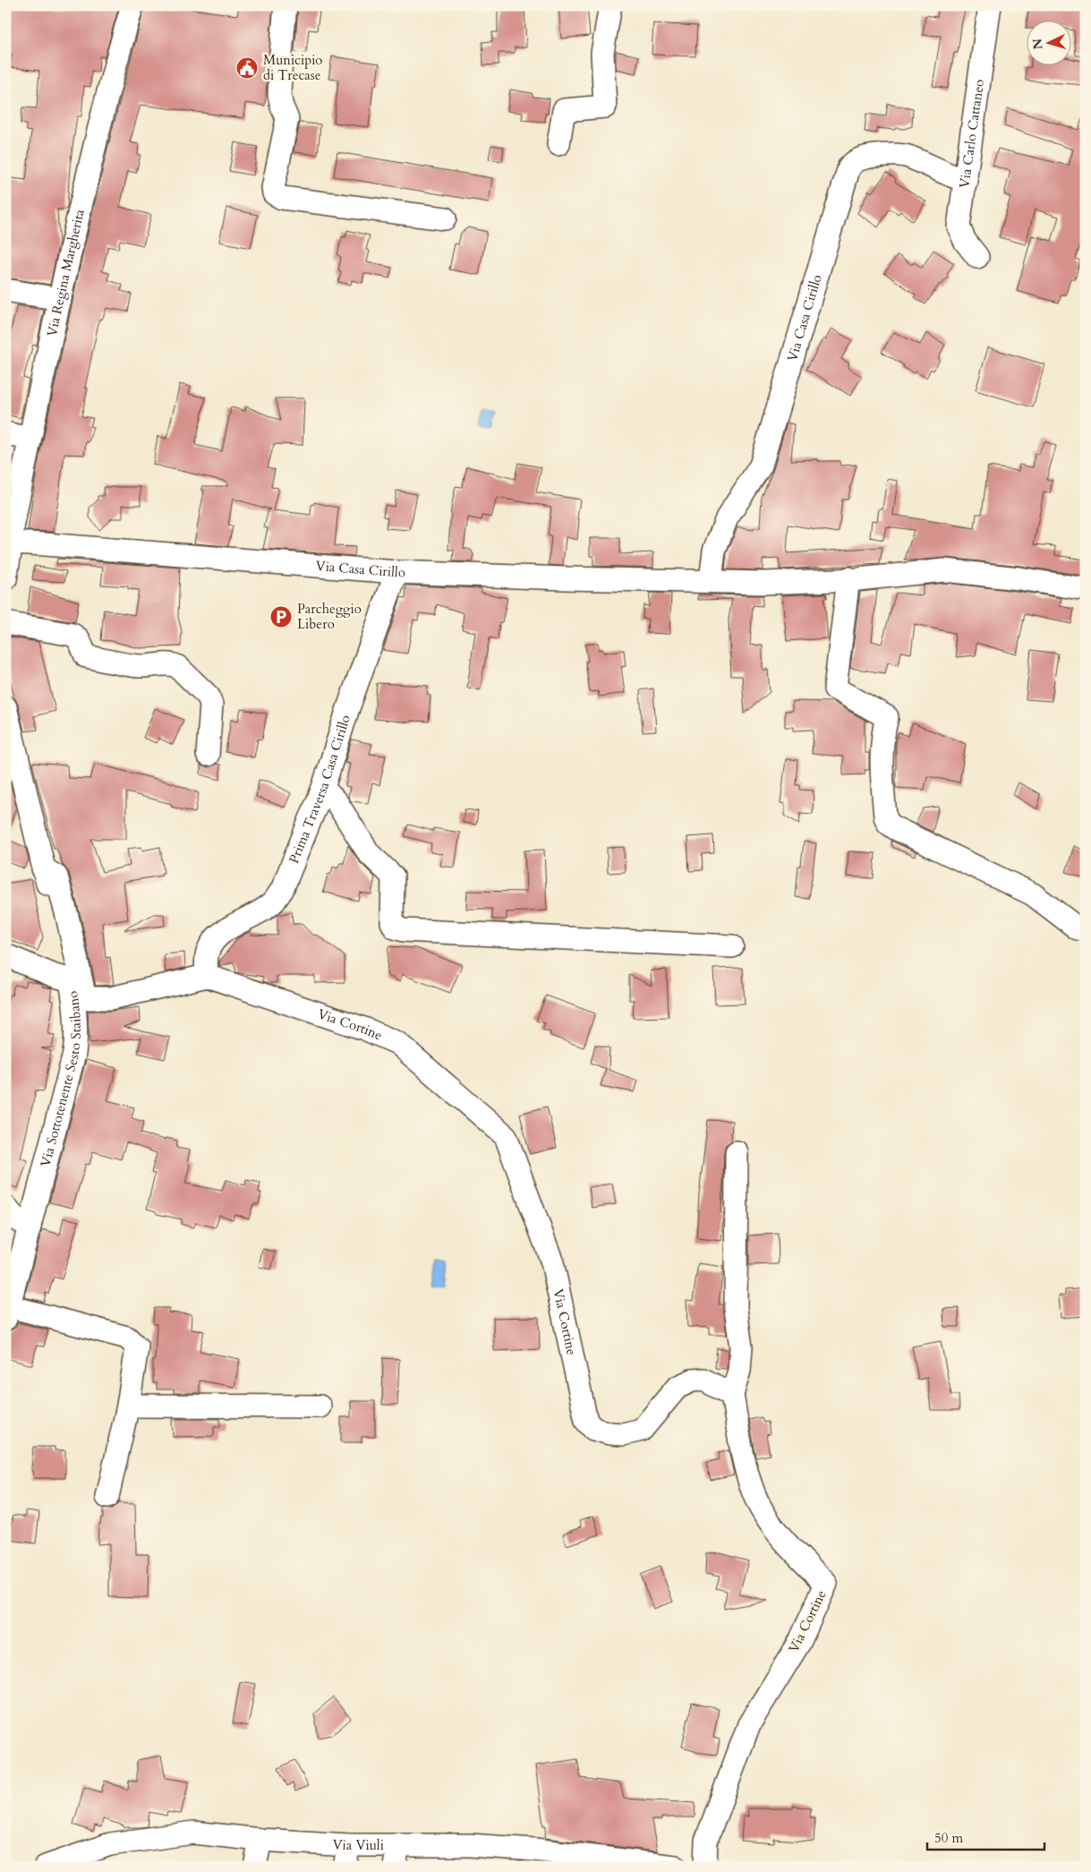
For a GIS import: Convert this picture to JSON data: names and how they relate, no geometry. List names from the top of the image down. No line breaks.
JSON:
{"streets":{"street":["Via Carlo Cattaneo","Via Regina Margherita","Via Casa Cirillo","Prima Traversa Casa Cirillo","Via Cortine","Via Sottotenente Sesto Staibano","Via Viuli"]},"crossings":[["Via Carlo Cattaneo","Via Casa Cirillo"],["Via Regina Margherita","Via Casa Cirillo"],["Via Casa Cirillo","Prima Traversa Casa Cirillo"],["Prima Traversa Casa Cirillo","Via Cortine"]],"places":{"public building":["Municipio di Trecase"],"parking":["Parcheggio Libero"]},"scale_bar":"50 m","north":"left"}
